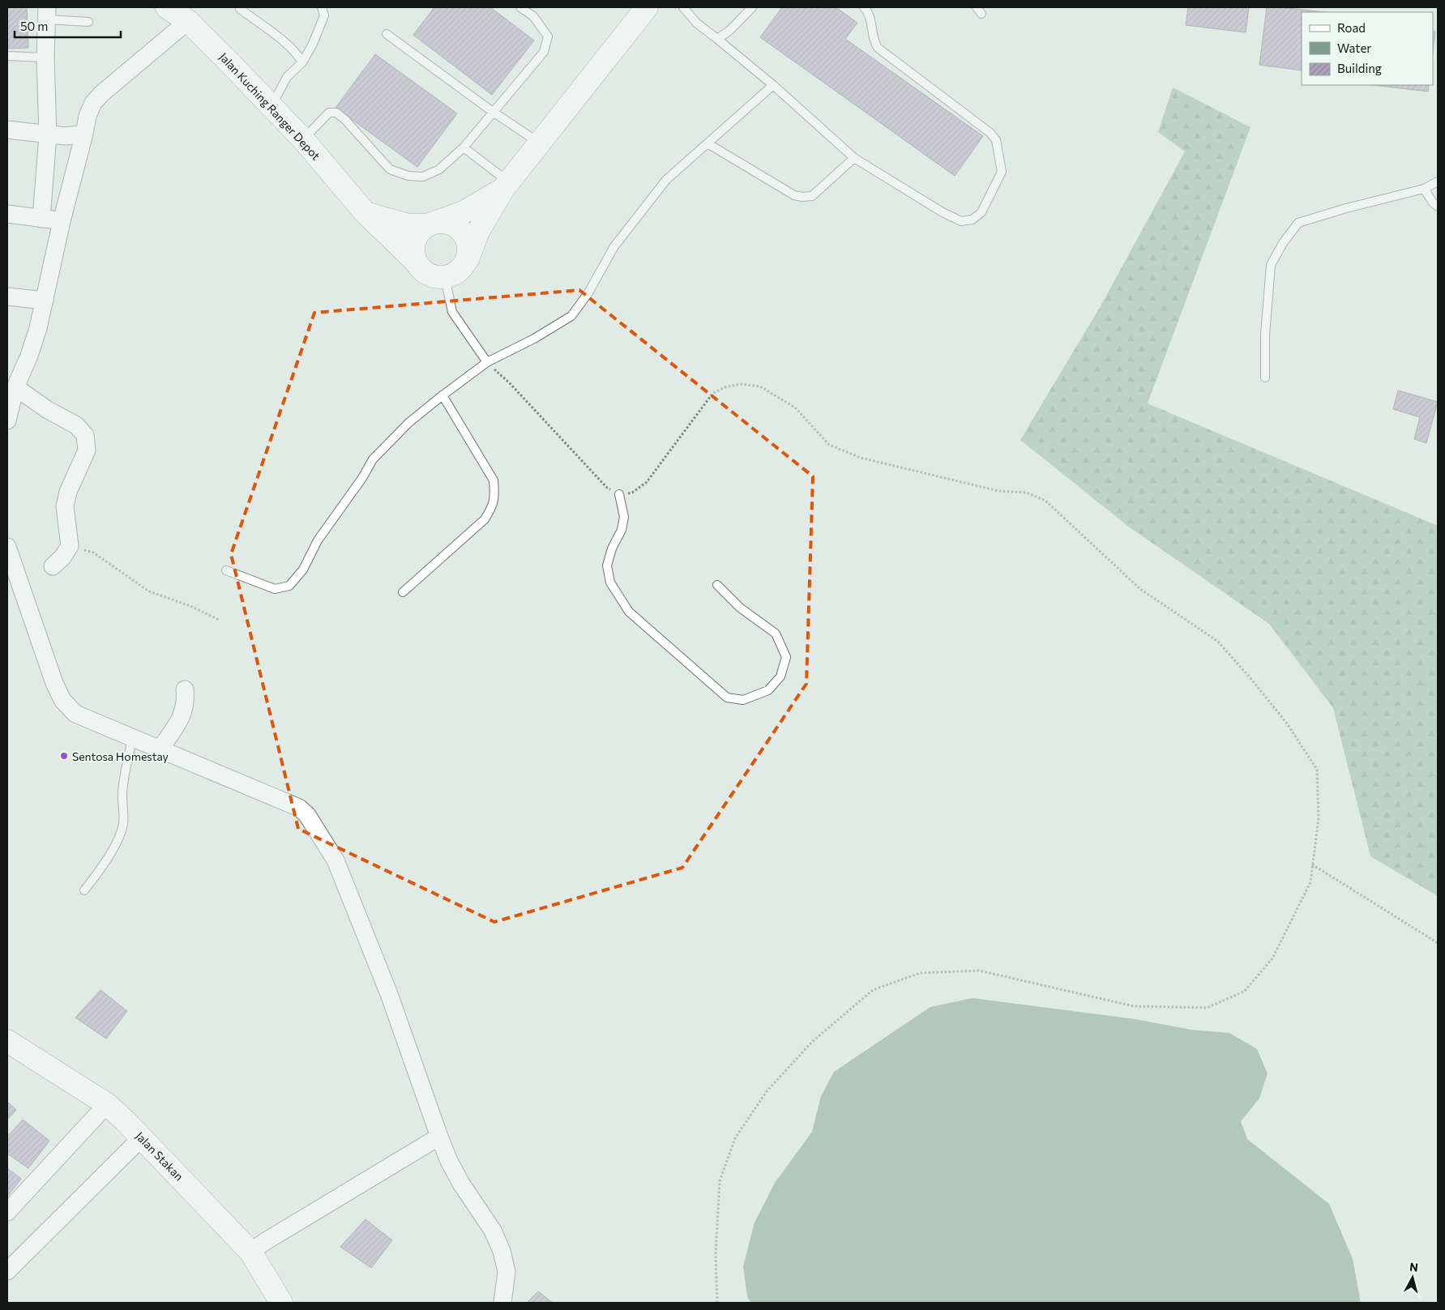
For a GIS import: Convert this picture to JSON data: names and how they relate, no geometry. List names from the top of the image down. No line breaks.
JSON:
{"streets":{"street":["Jalan Kuching Ranger Depot","Jalan Stakan"]},"places":["Sentosa Homestay"],"legend":["Road","Water","Building"],"scale_bar":"50 m","north":"top"}
